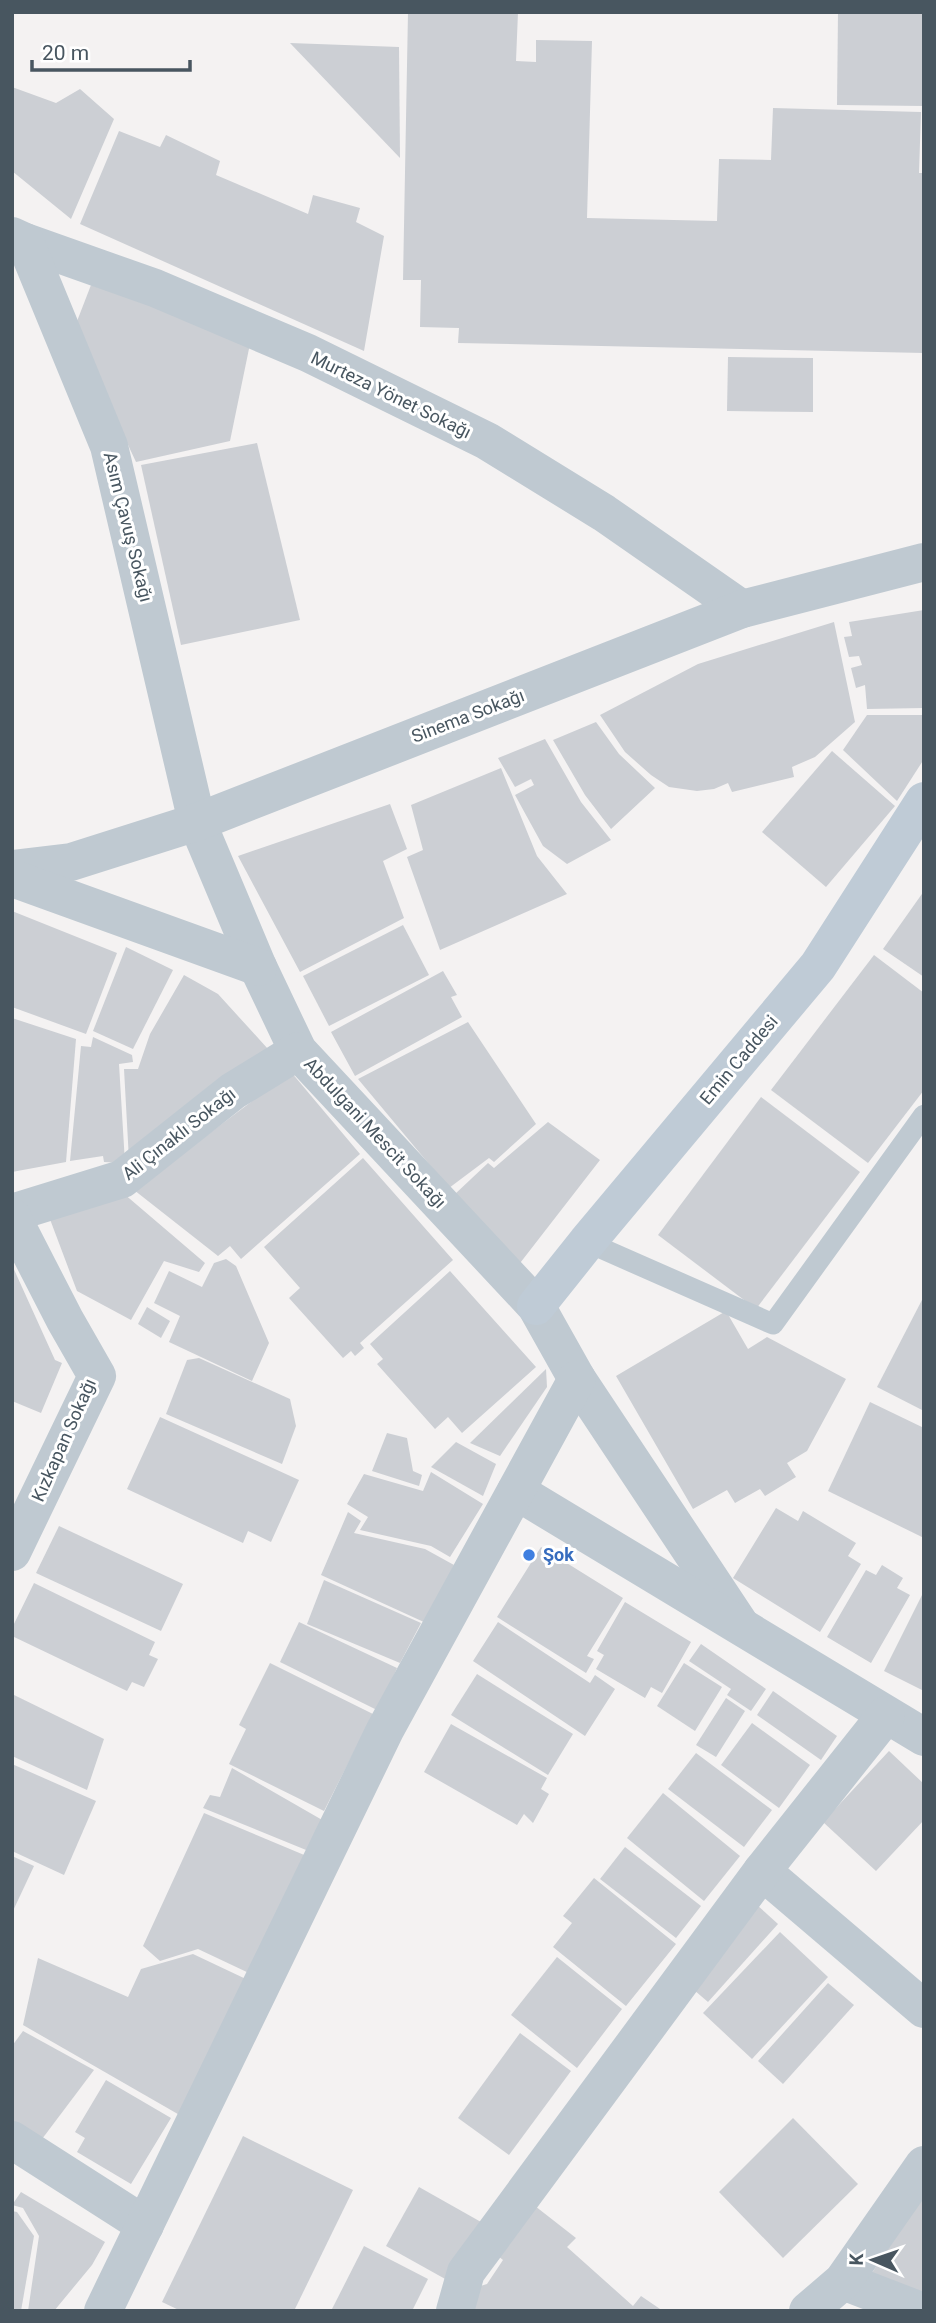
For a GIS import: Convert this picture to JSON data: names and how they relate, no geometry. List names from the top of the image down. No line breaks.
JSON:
{"streets":{"main road":["Emin Caddesi"],"street":["Murteza Yönet Sokağı","Asım Çavuş Sokağı","Sinema Sokağı","Abdulgani Mescit Sokağı","Ali Çınaklı Sokağı","Kızkapan Sokağı"]},"crossings":[["Murteza Yönet Sokağı","Asım Çavuş Sokağı"],["Murteza Yönet Sokağı","Sinema Sokağı"],["Asım Çavuş Sokağı","Sinema Sokağı"],["Asım Çavuş Sokağı","Abdulgani Mescit Sokağı"],["Sinema Sokağı","Abdulgani Mescit Sokağı"],["Emin Caddesi","Abdulgani Mescit Sokağı"],["Abdulgani Mescit Sokağı","Ali Çınaklı Sokağı"],["Ali Çınaklı Sokağı","Kızkapan Sokağı"]],"places":["Şok"],"scale_bar":"20 m","north":"left"}
